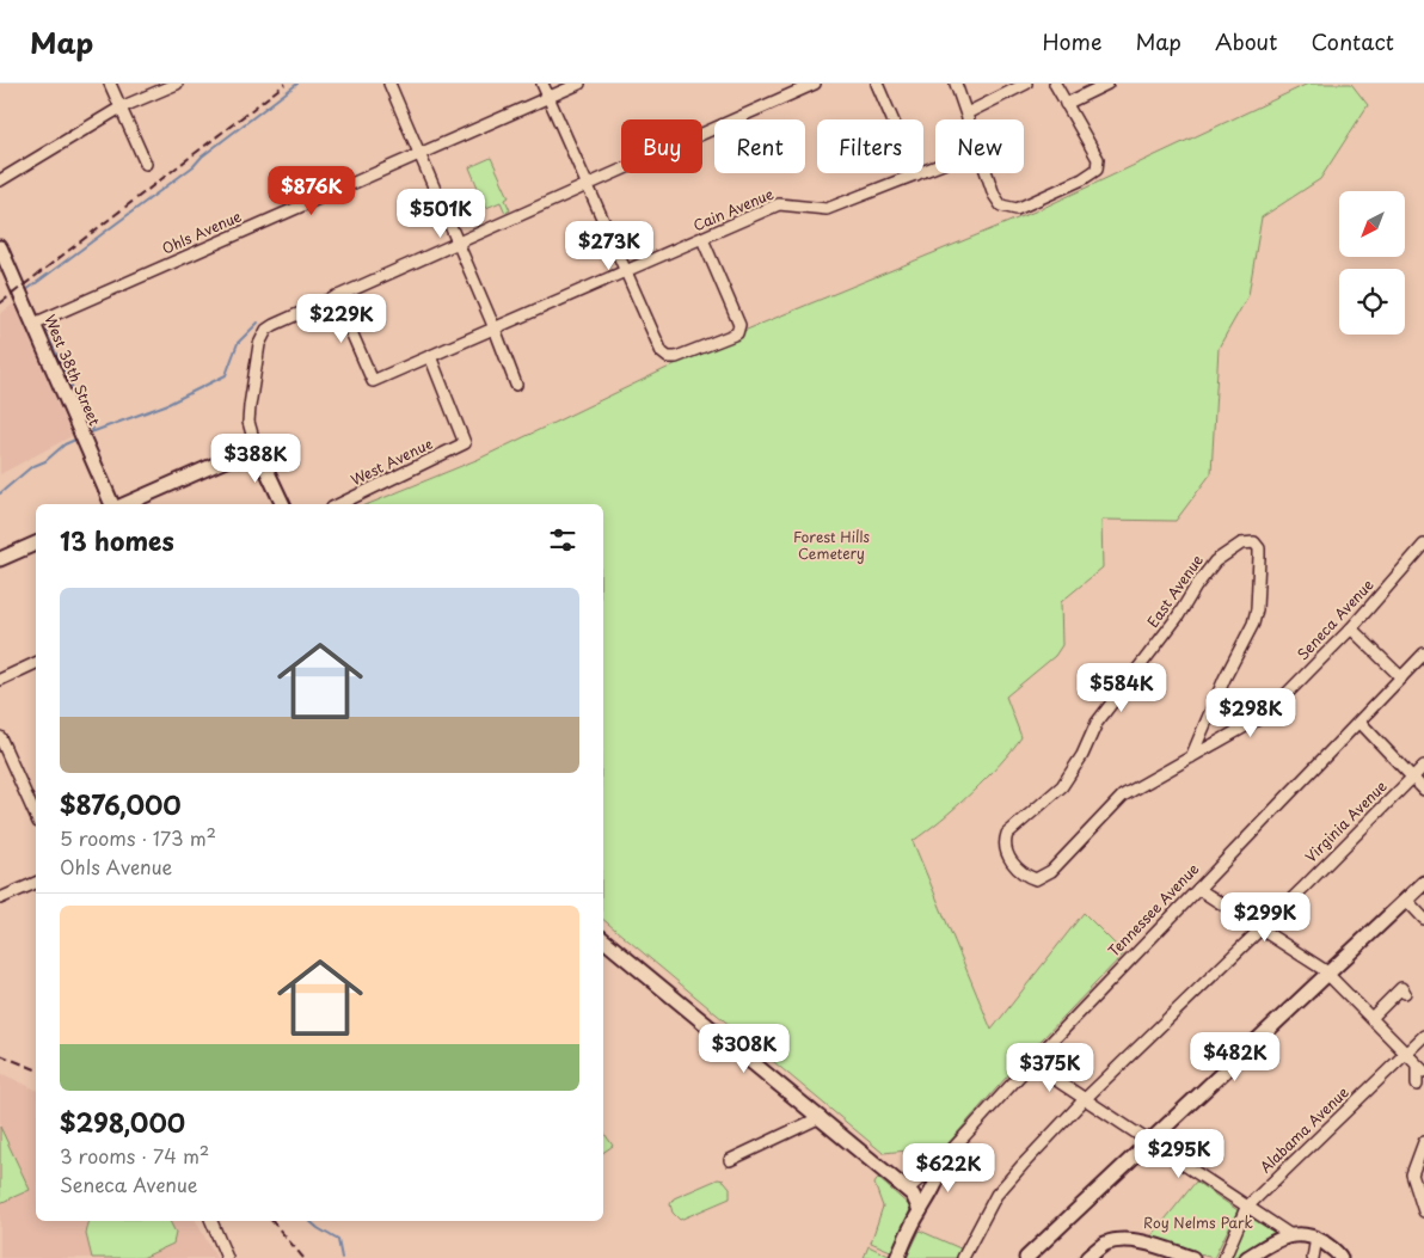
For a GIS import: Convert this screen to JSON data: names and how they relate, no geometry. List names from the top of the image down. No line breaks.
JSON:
{"streets":{"main road":["West 38th Street"],"street":["Cain Avenue","Ohls Avenue","West Avenue","East Avenue","Seneca Avenue","Virginia Avenue","Tennessee Avenue","Alabama Avenue"]},"crossings":[["Cain Avenue","West Avenue"],["Ohls Avenue","West 38th Street"],["East Avenue","Seneca Avenue"]],"parks":["Forest Hills Cemetery","Roy Nelms Park"],"north":"bottom left","page":{"header":"Map","nav":["Home","Map","About","Contact"],"chip":["Buy","Rent","Filters","New"],"price":["$876K","$501K","$273K","$229K","$388K","$584K","$298K","$299K","$308K","$482K","$375K","$295K","$622K"],"heading":"13 homes","list":[{"name":"$876,000","note":"5 rooms · 173 m² · Ohls Avenue"},{"name":"$298,000","note":"3 rooms · 74 m² · Seneca Avenue"}]}}
